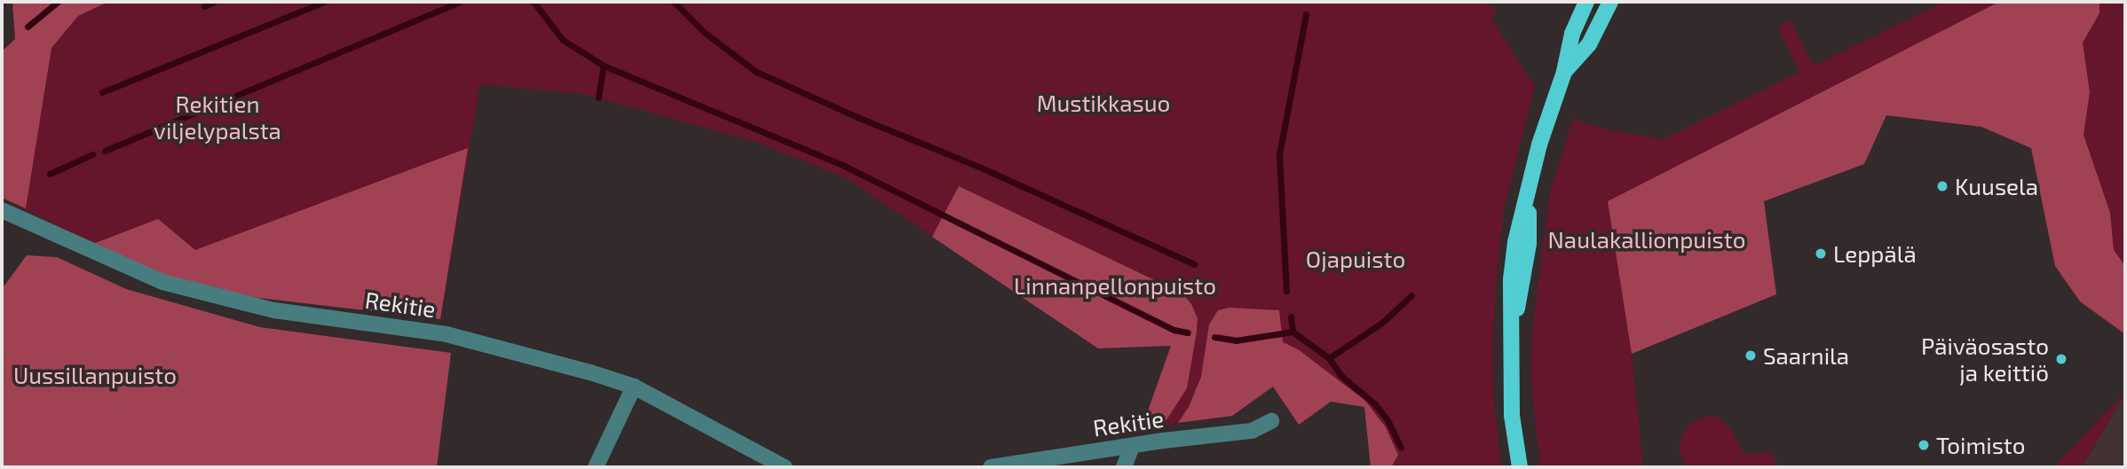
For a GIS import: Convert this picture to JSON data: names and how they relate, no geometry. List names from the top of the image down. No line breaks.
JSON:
{"streets":{"street":["Rekitie"]},"parks":["Mustikkasuo","Rekitien viljelypalsta","Naulakallionpuisto","Ojapuisto","Linnanpellonpuisto","Uussillanpuisto"],"places":["Kuusela","Leppälä","Saarnila","Päiväosasto ja keittiö","Toimisto"]}
